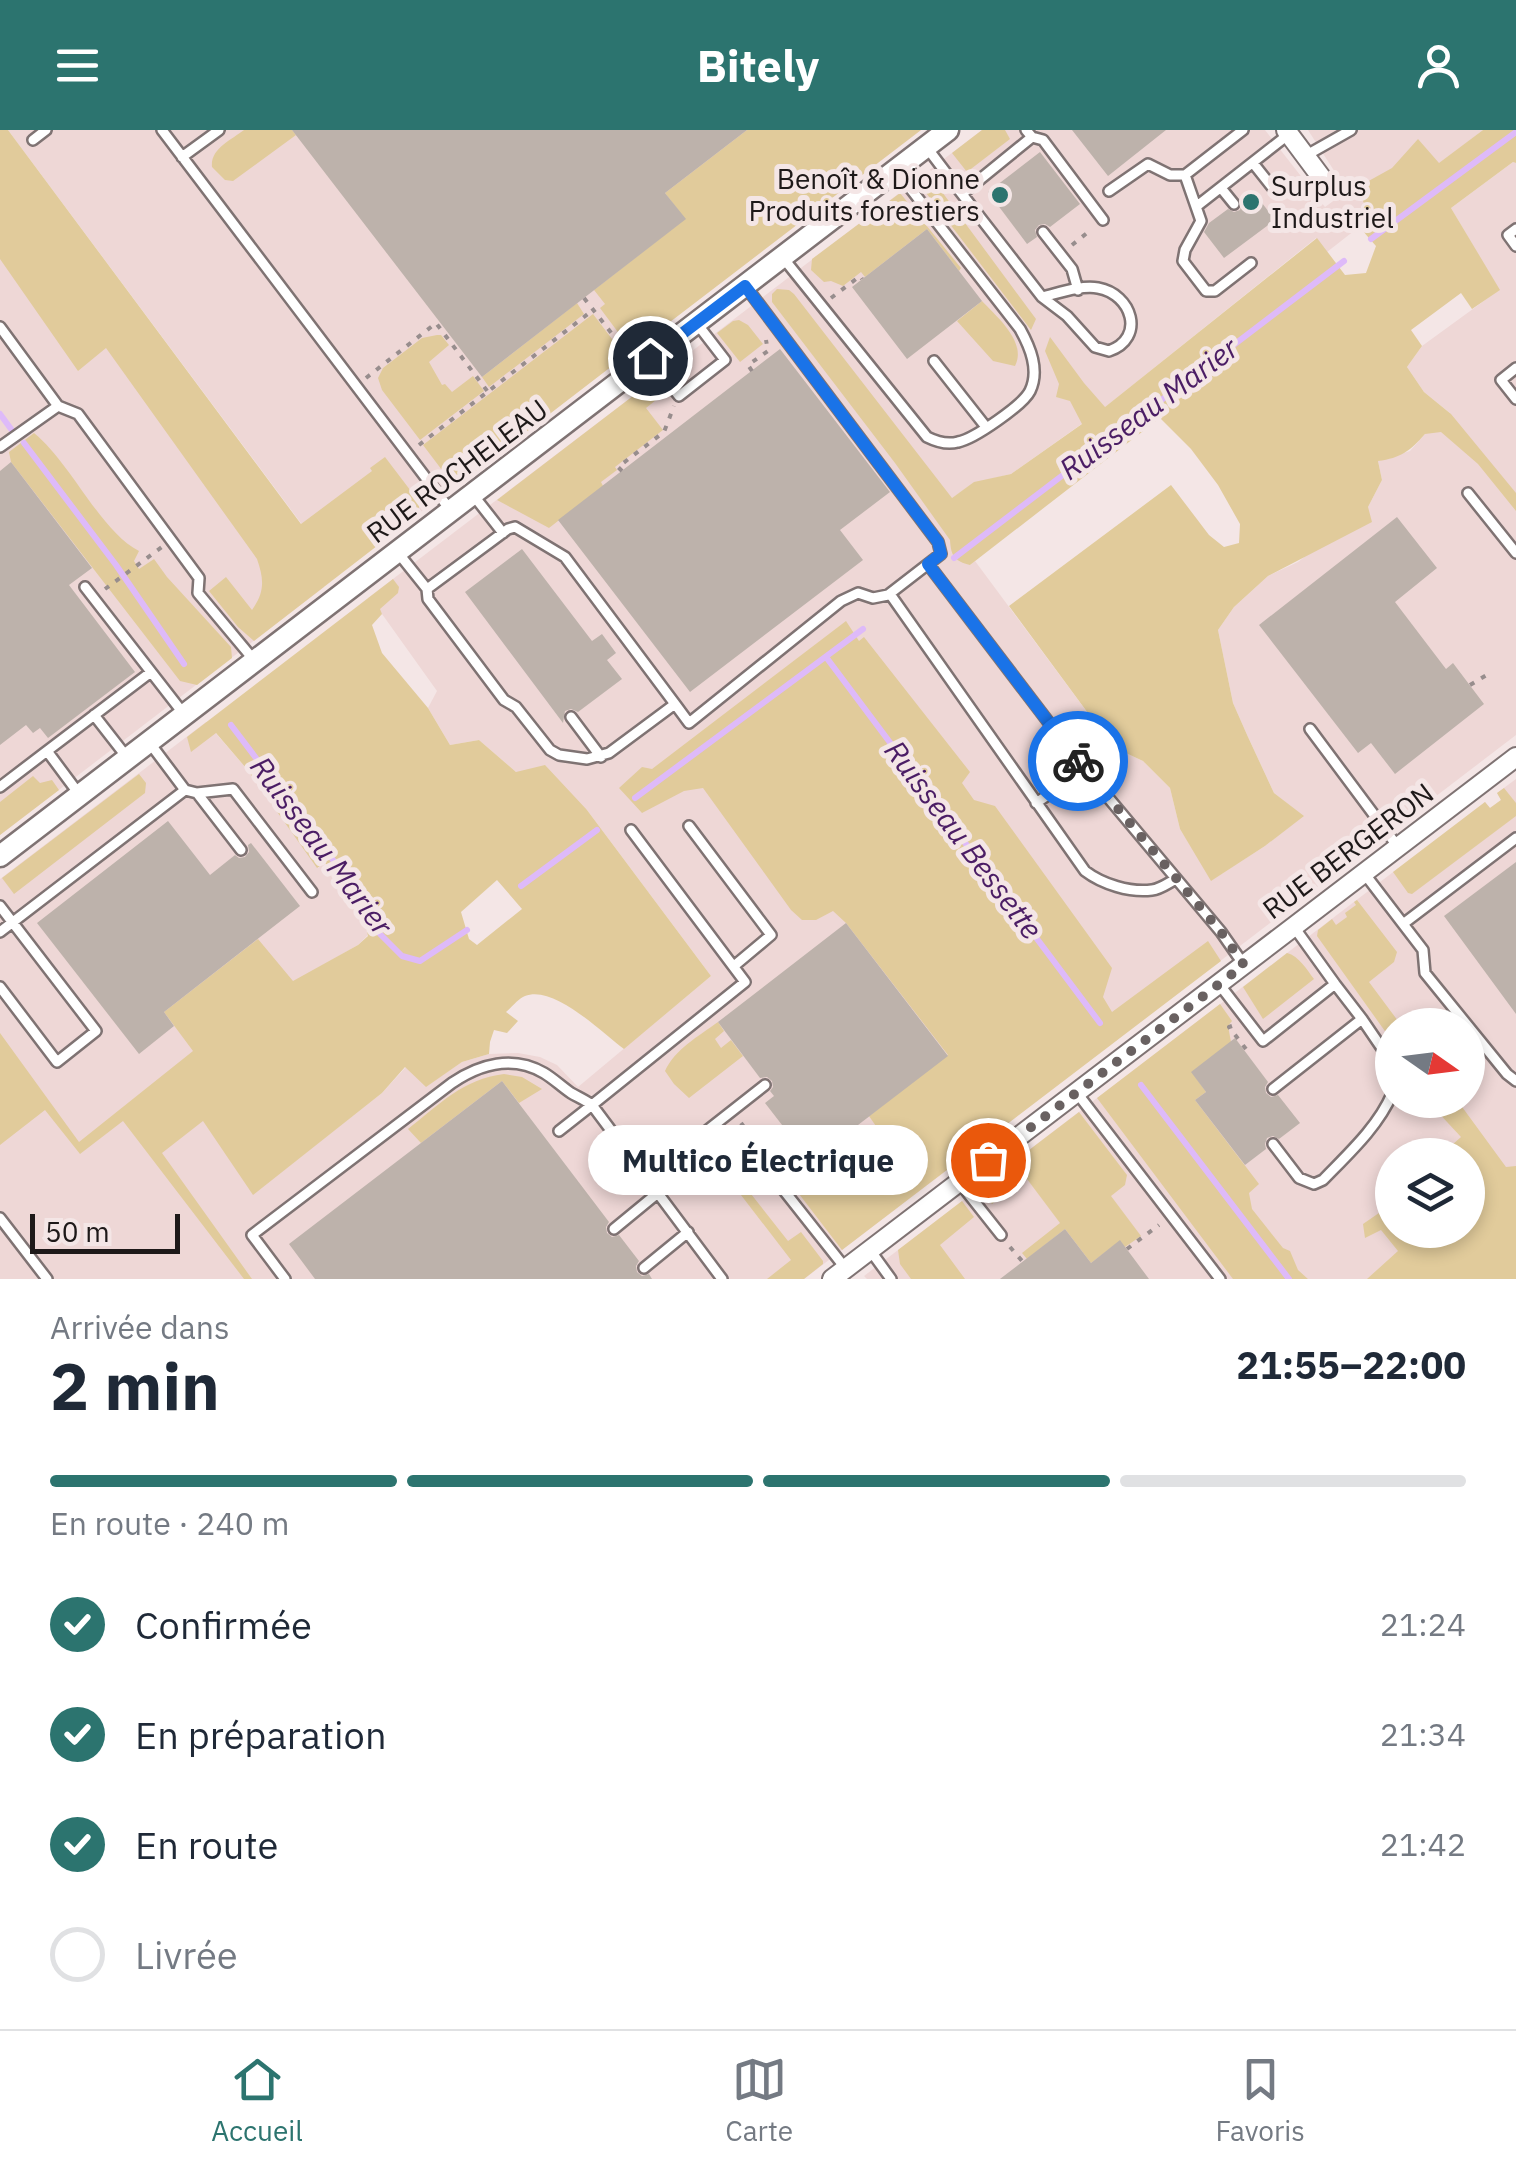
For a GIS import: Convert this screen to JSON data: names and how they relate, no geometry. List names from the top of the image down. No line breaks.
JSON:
{"streets":{"street":["RUE ROCHELEAU","RUE BERGERON"]},"water":["Ruisseau Marier","Ruisseau Bessette"],"places":["Benoît & Dionne Produits forestiers","Surplus Industriel","Multico Électrique"],"scale_bar":"50 m","north":"right","page":{"header":"Bitely","bubble":"Multico Électrique","scale":"50 m","heading":["2 min","Arrivée dans","21:55–22:00"],"bar":"En route · 240 m","list":[["Confirmée","21:24"],["En préparation","21:34"],["En route","21:42"],"Livrée"],"tabs":["Accueil","Carte","Favoris"]}}
